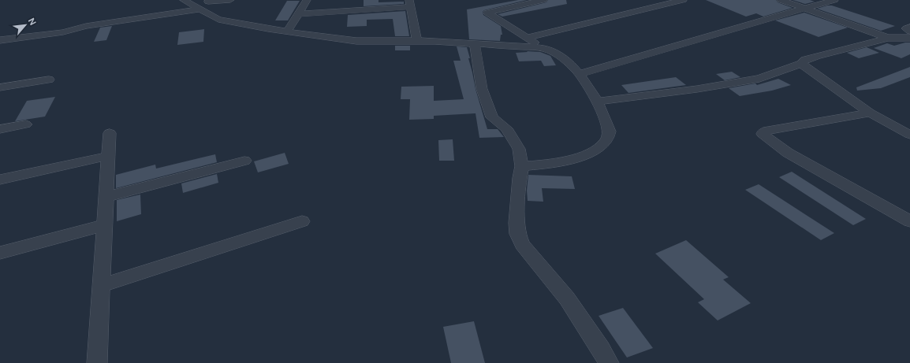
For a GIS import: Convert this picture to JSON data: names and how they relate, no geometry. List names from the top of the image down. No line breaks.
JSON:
{"north":"top right"}
